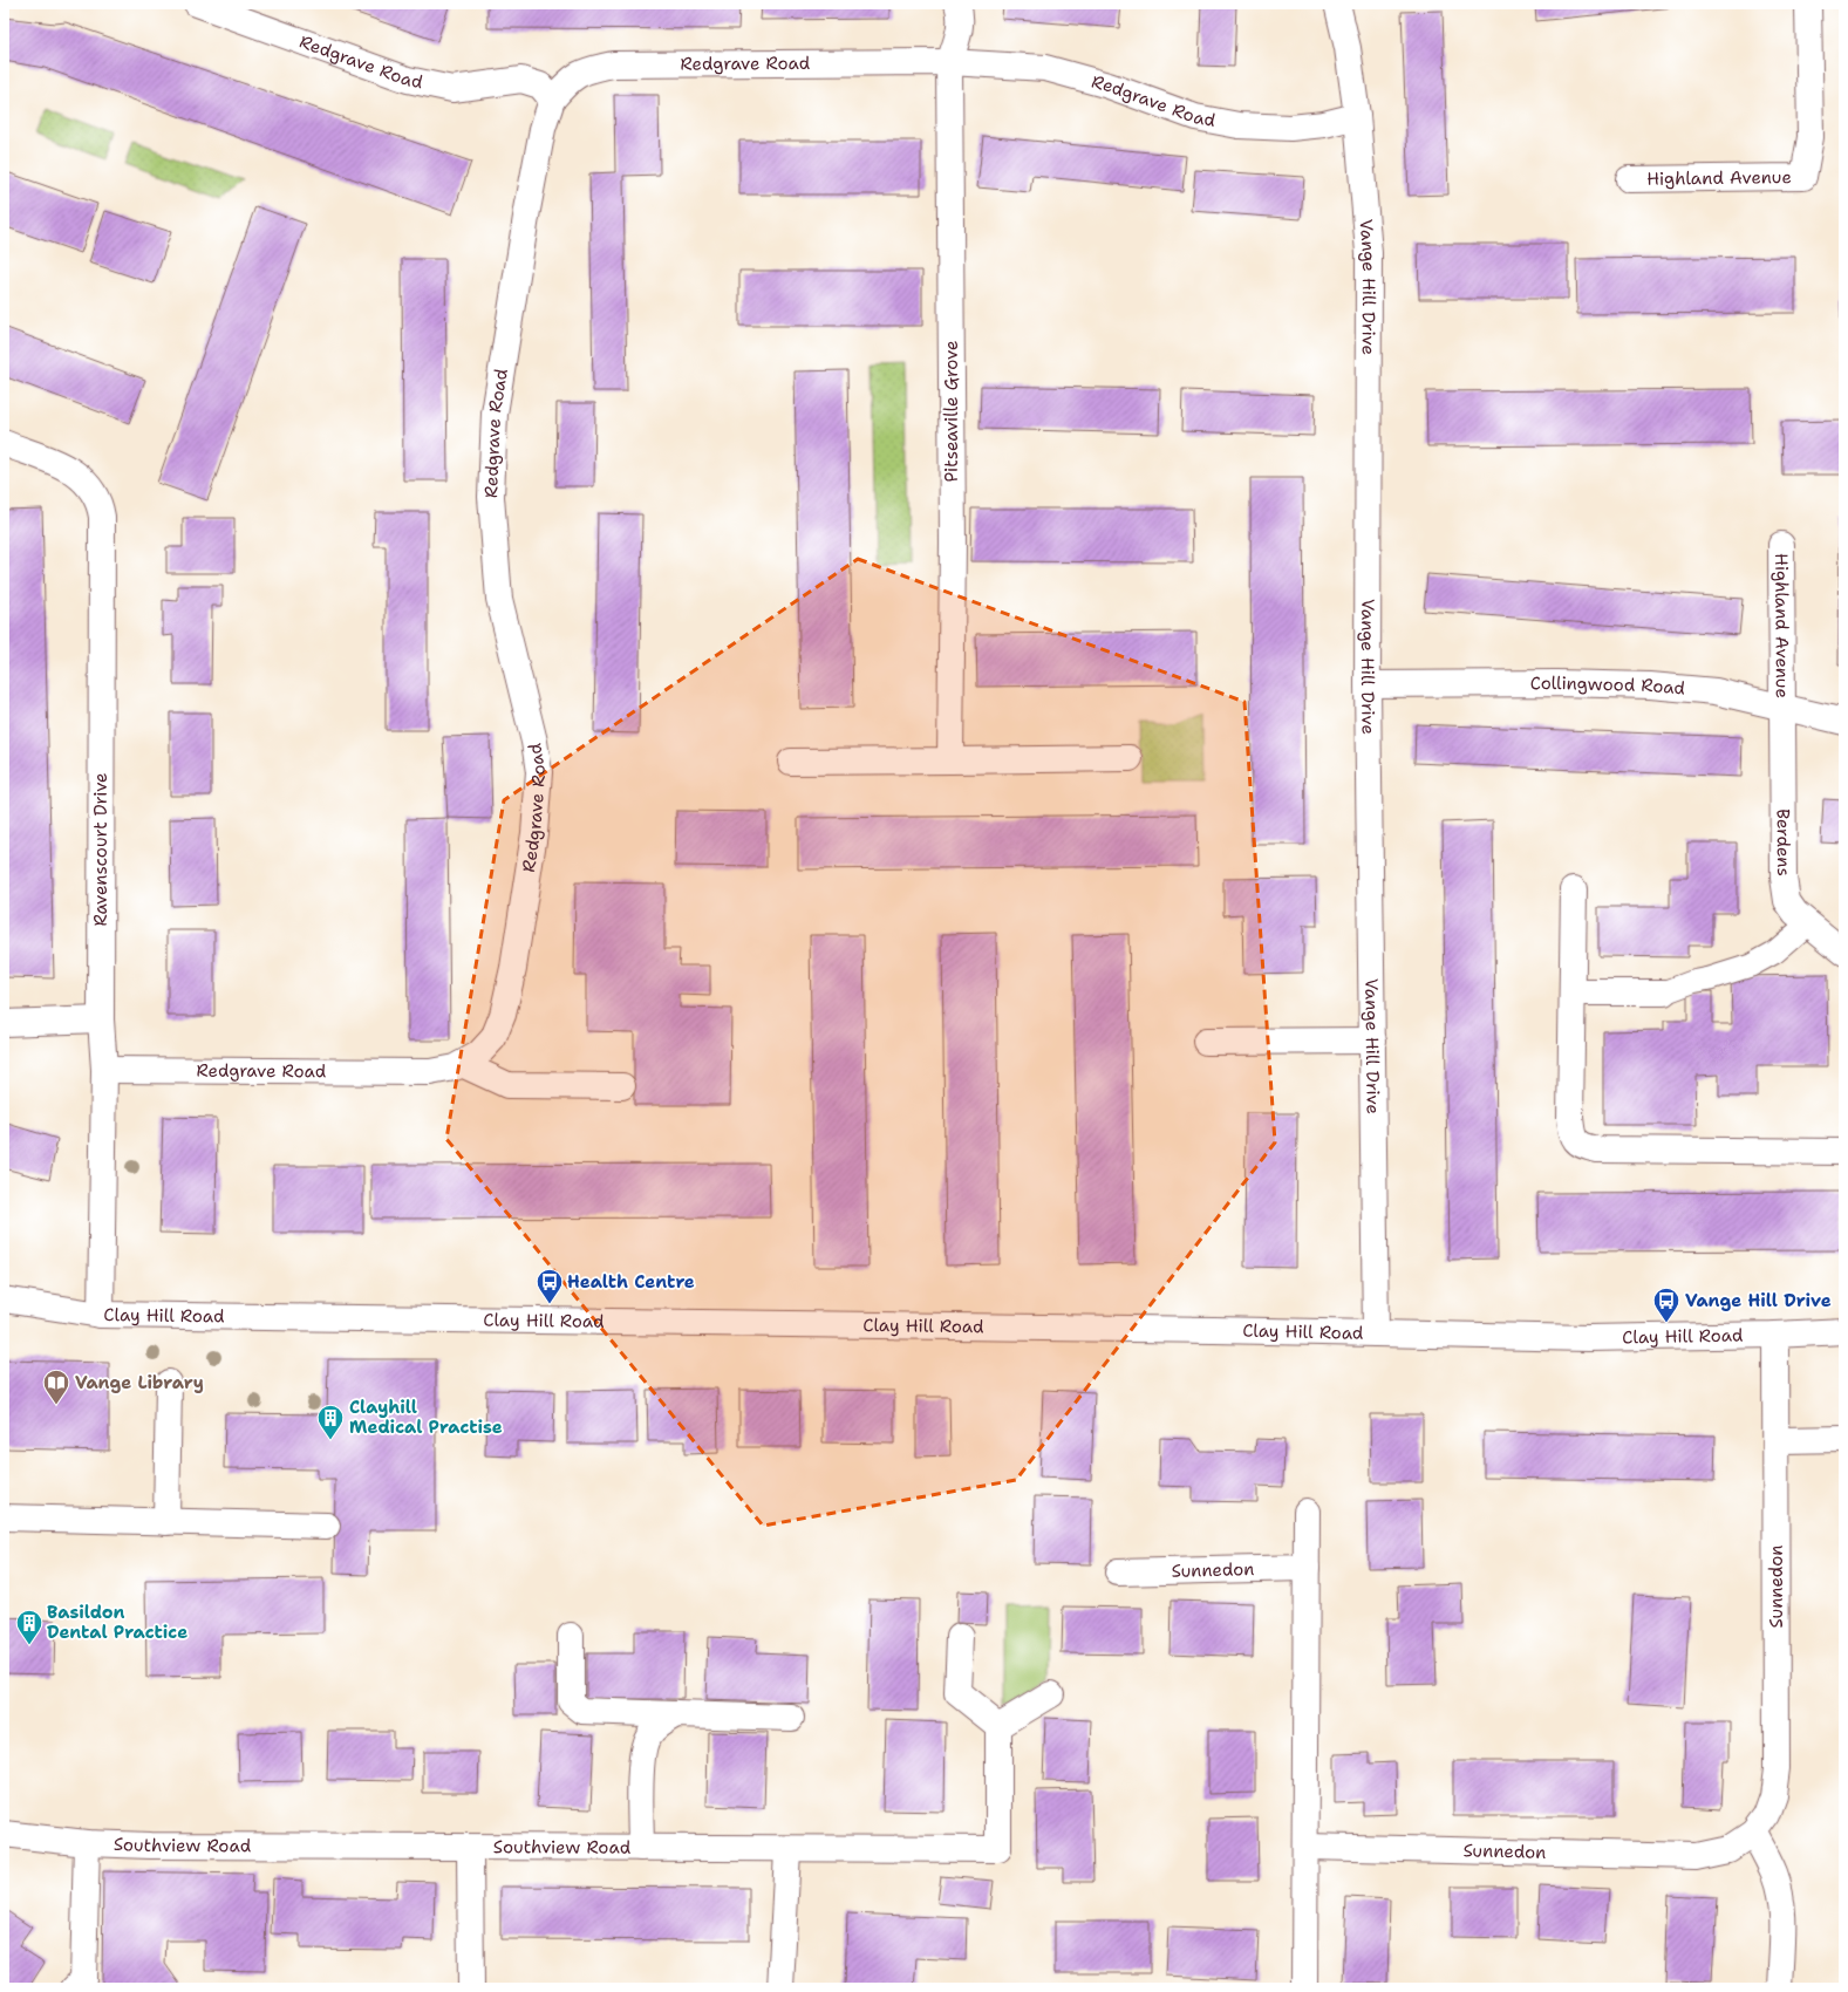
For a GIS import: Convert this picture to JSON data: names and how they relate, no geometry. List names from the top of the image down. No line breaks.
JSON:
{"streets":{"street":["Redgrave Road","Highland Avenue","Vange Hill Drive","Pitseaville Grove","Collingwood Road","Berdens","Ravenscourt Drive","Clay Hill Road","Sunnedon","Southview Road"]},"crossings":[["Redgrave Road","Vange Hill Drive"],["Redgrave Road","Pitseaville Grove"],["Redgrave Road","Ravenscourt Drive"],["Highland Avenue","Collingwood Road"],["Highland Avenue","Berdens"],["Vange Hill Drive","Collingwood Road"],["Vange Hill Drive","Clay Hill Road"],["Collingwood Road","Berdens"],["Ravenscourt Drive","Clay Hill Road"],["Clay Hill Road","Sunnedon"]],"places":{"bus stop":["Health Centre","Vange Hill Drive"],"library":["Vange Library"],"building":["Clayhill Medical Practise","Basildon Dental Practice"]}}
